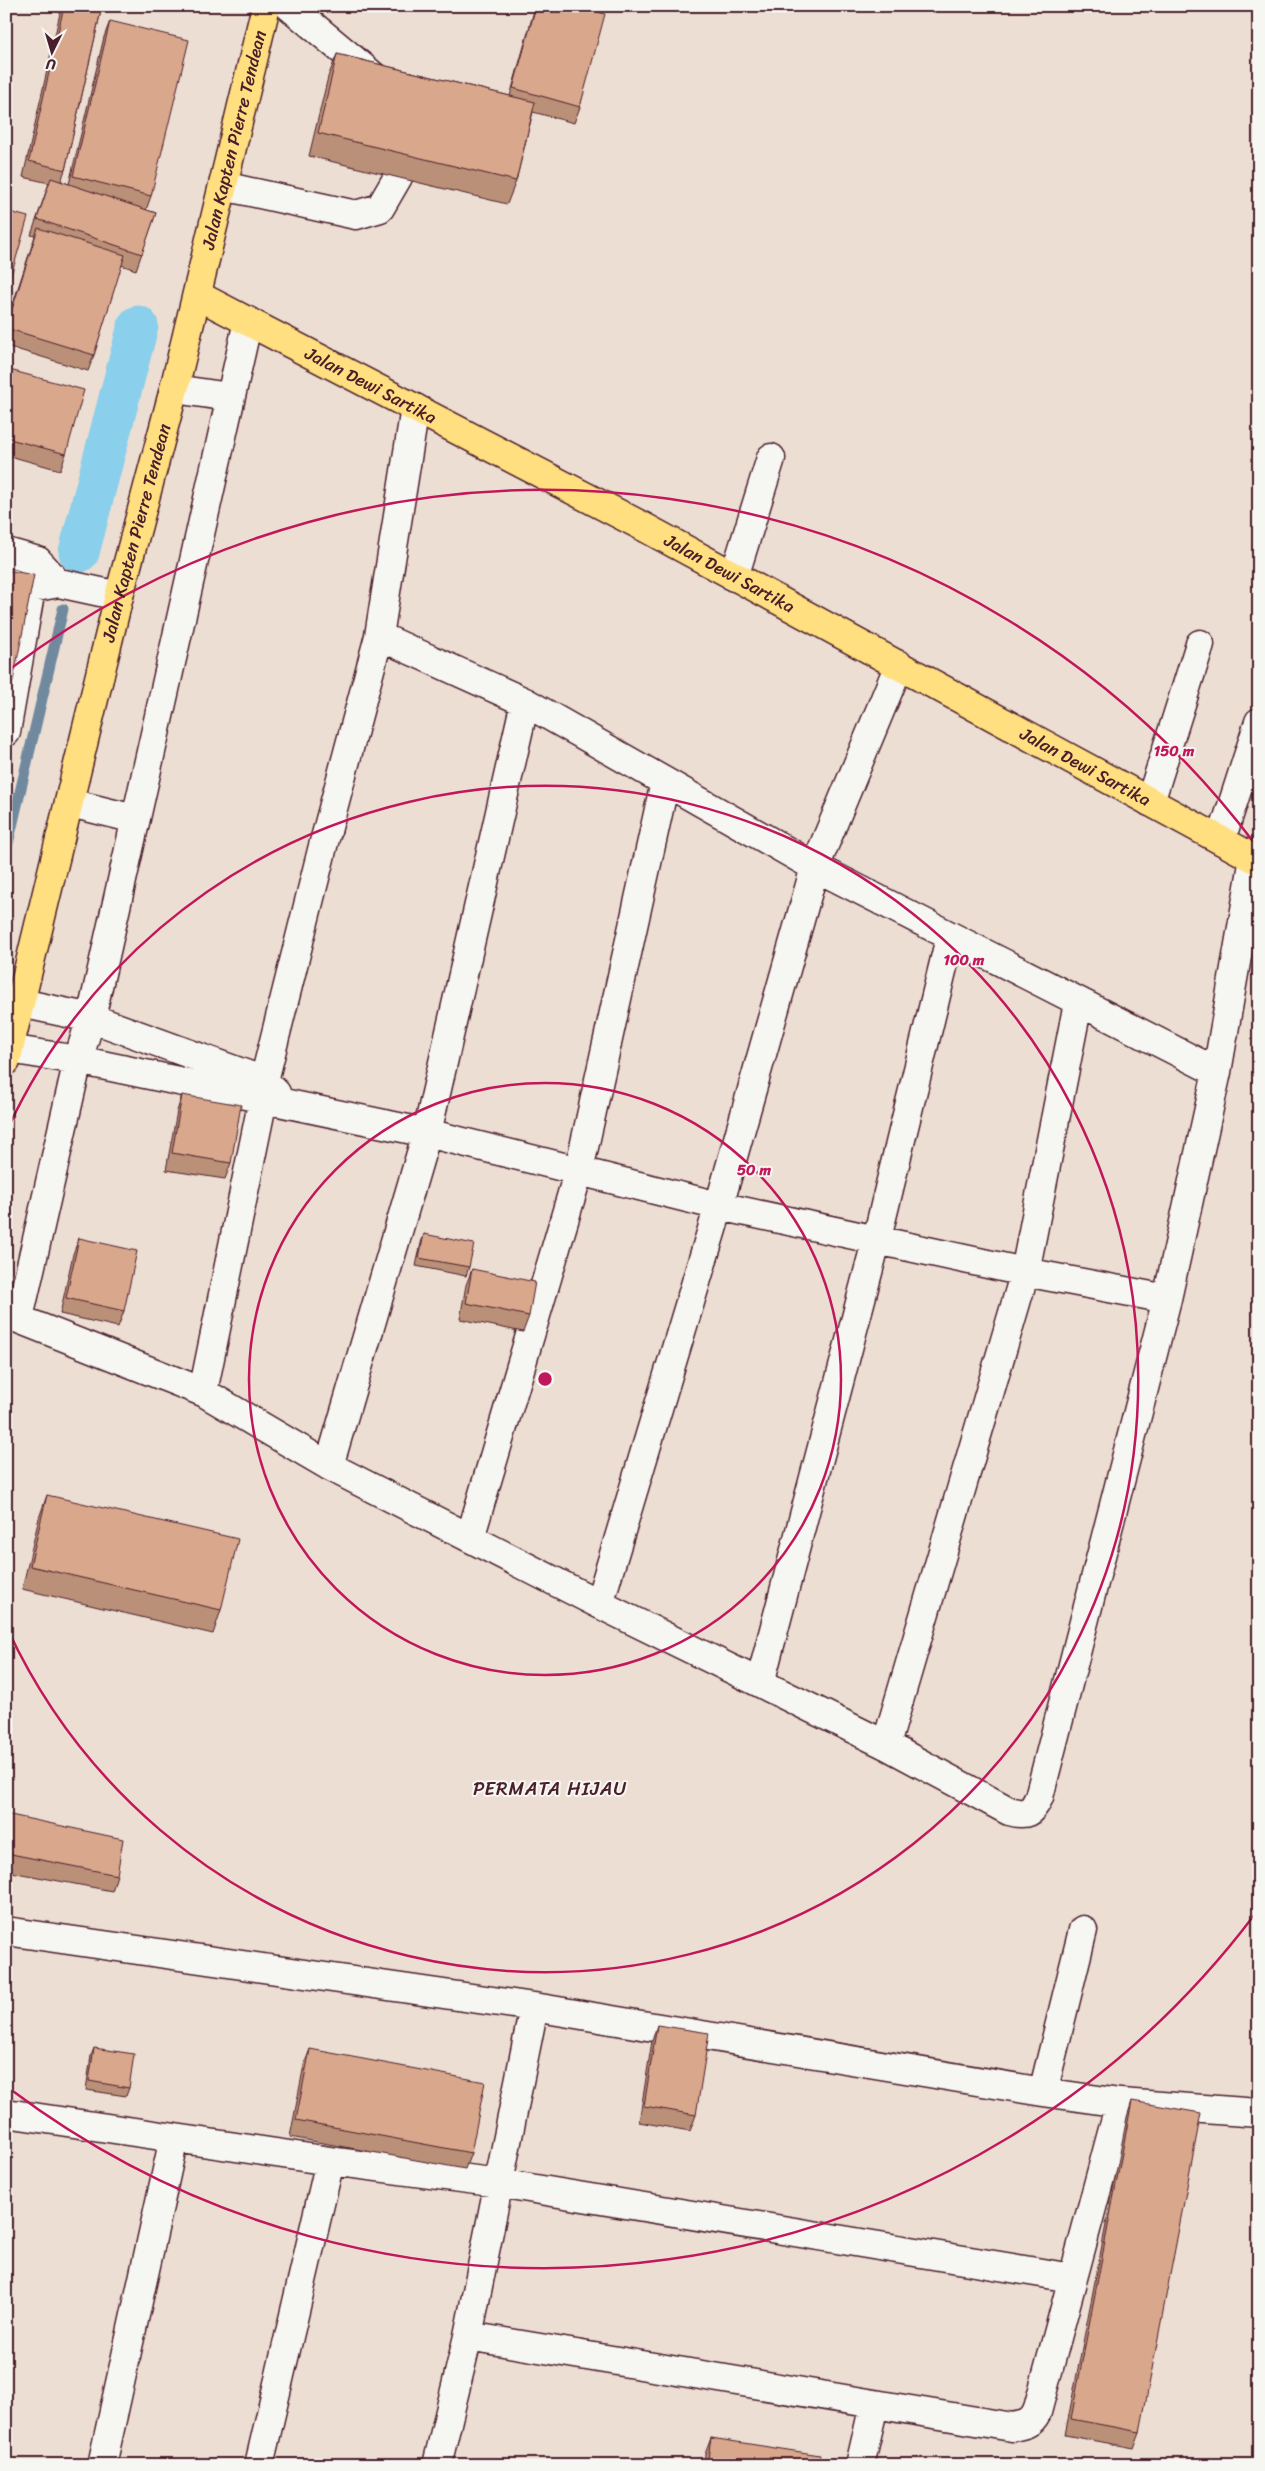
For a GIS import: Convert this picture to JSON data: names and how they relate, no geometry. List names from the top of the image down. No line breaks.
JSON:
{"streets":{"main road":["Jalan Kapten Pierre Tendean","Jalan Dewi Sartika"]},"crossings":[["Jalan Kapten Pierre Tendean","Jalan Dewi Sartika"]],"districts":["PERMATA HIJAU"],"north":"bottom","rings":["150 m","100 m","50 m"]}
